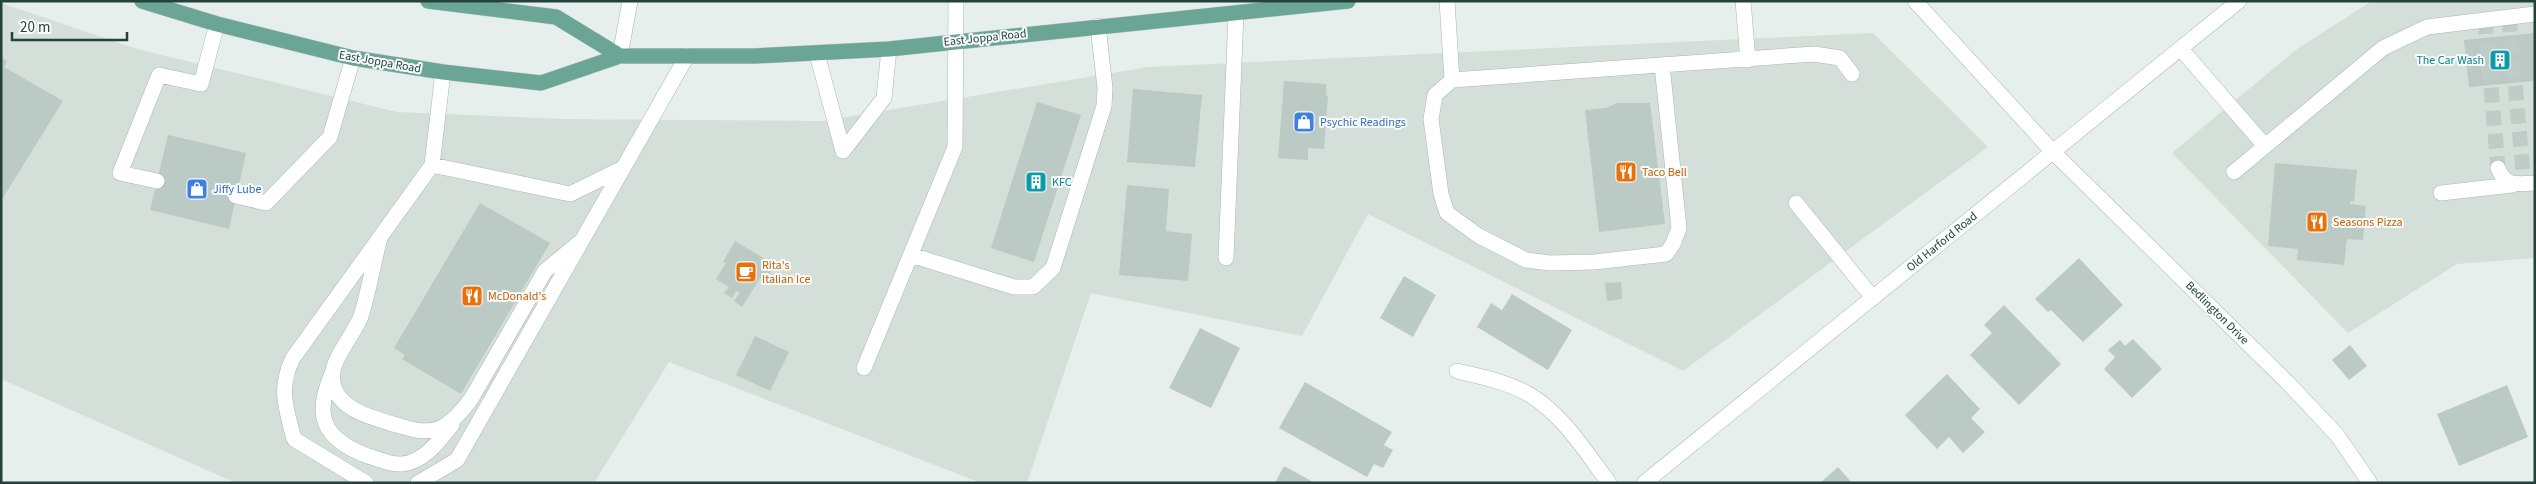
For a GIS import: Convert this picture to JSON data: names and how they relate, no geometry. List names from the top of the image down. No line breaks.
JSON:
{"streets":{"main road":["East Joppa Road"],"street":["Old Harford Road","Bedlington Drive"]},"crossings":[["Old Harford Road","Bedlington Drive"]],"places":{"building":["The Car Wash","KFC"],"shop":["Psychic Readings","Jiffy Lube"],"restaurant":["Taco Bell","Seasons Pizza","McDonald's"],"cafe":["Rita's Italian Ice"]},"scale_bar":"20 m"}
